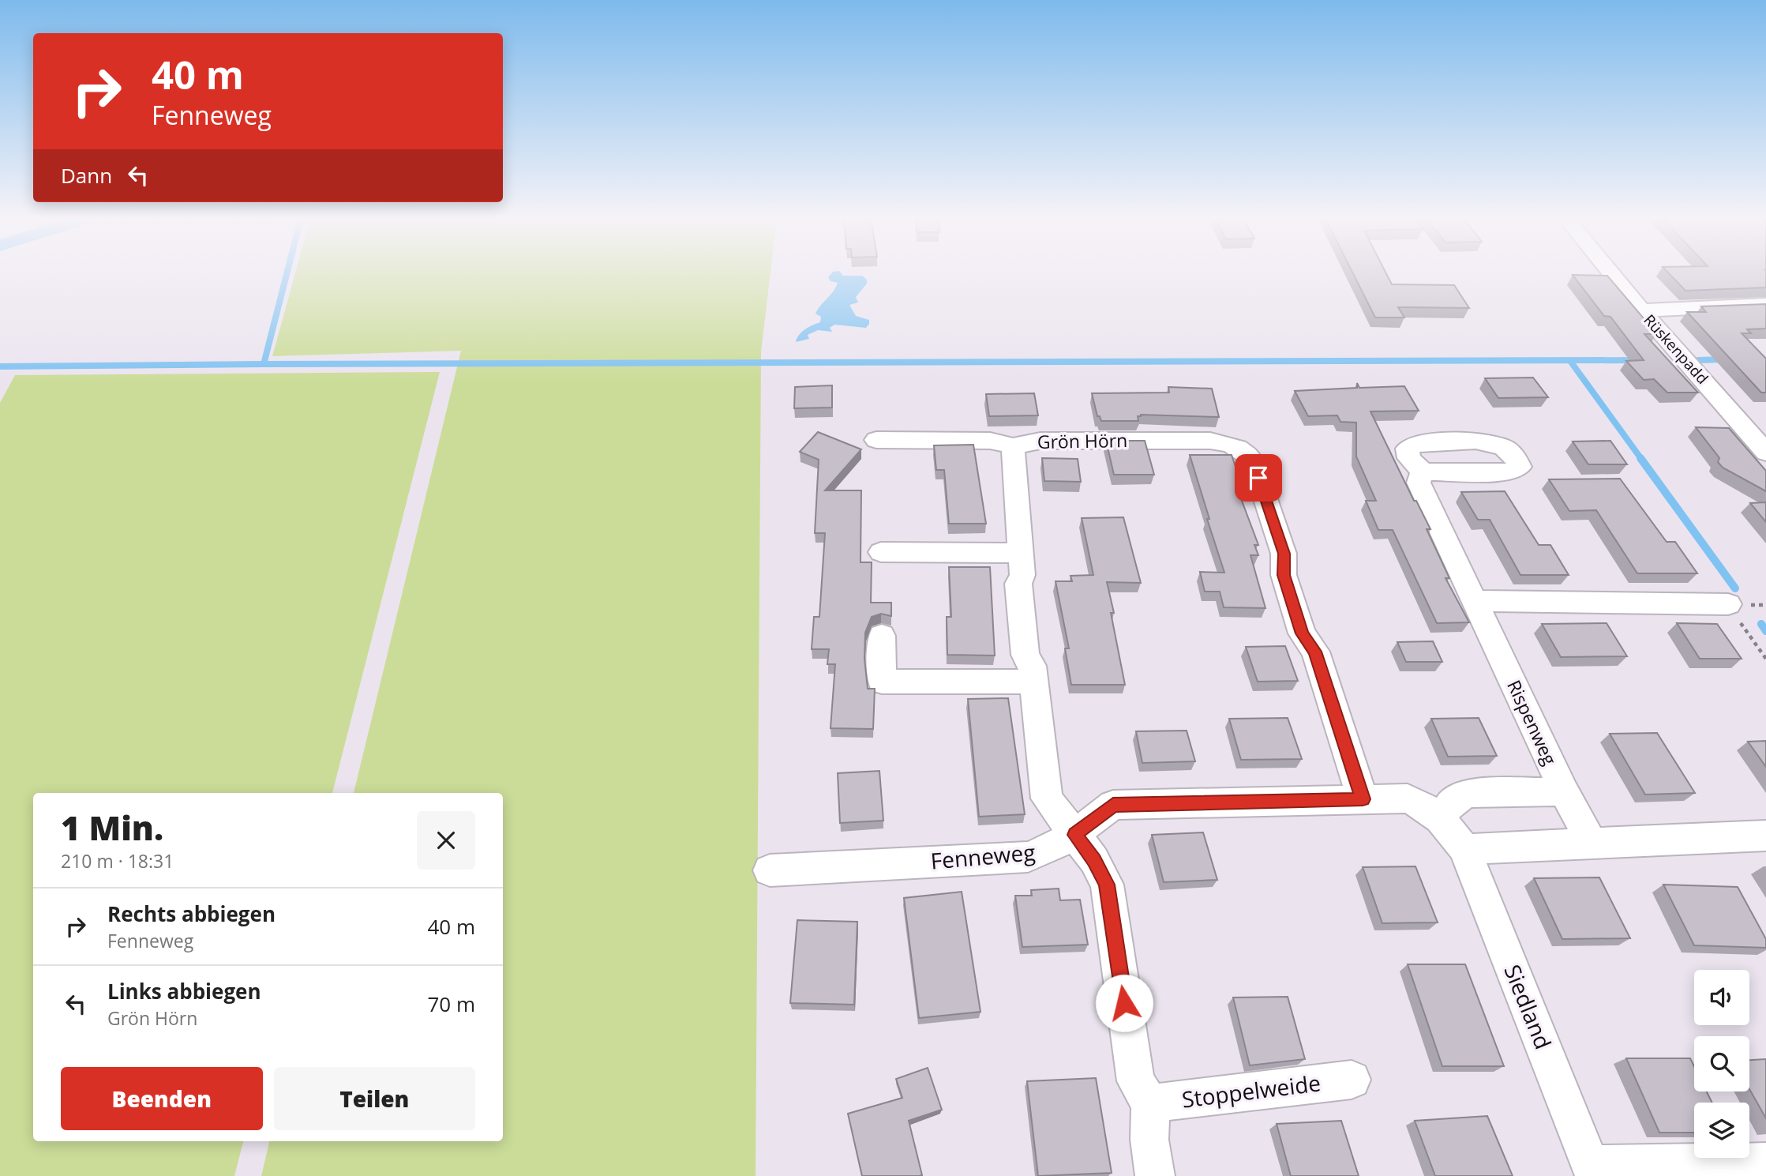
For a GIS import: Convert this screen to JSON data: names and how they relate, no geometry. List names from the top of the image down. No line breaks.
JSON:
{"streets":{"street":["Rüskenpadd","Grön Hörn","Rispenweg","Fenneweg","Siedland","Stoppelweide"]},"crossings":[["Grön Hörn","Fenneweg"],["Fenneweg","Siedland"]],"page":{"turn":["40 m","Fenneweg"],"then":"Dann","heading":["1 Min.","210 m · 18:31"],"list":[{"name":"Rechts abbiegen","note":"Fenneweg","value":"40 m"},{"name":"Links abbiegen","note":"Grön Hörn","value":"70 m"}],"buttons":["Beenden","Teilen"]}}
